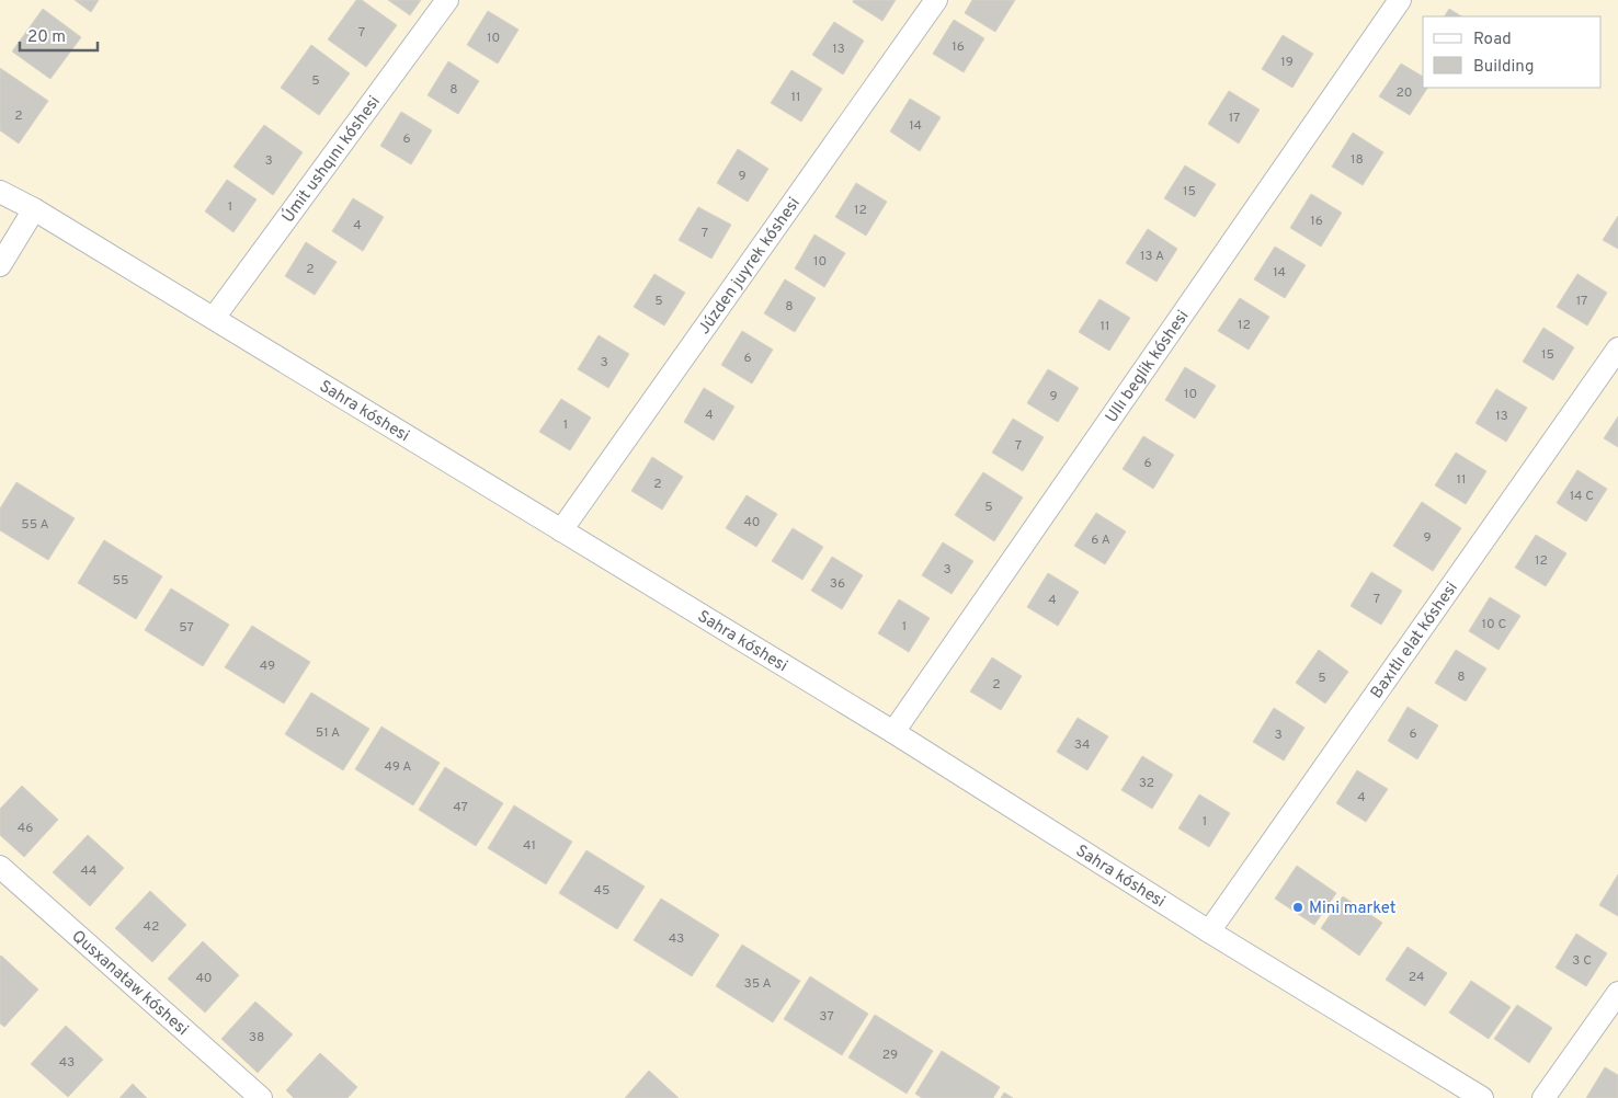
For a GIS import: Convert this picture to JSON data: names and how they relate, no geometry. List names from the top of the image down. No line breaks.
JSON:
{"streets":{"street":["Úmit ushqını kóshesi","Júzden juyrek kóshesi","Ullı beglik kóshesi","Sahra kóshesi","Baxıtlı elat kóshesi","Qusxanataw kóshesi"]},"crossings":[["Úmit ushqını kóshesi","Sahra kóshesi"],["Júzden juyrek kóshesi","Sahra kóshesi"],["Ullı beglik kóshesi","Sahra kóshesi"],["Sahra kóshesi","Baxıtlı elat kóshesi"]],"places":["Mini market"],"house_numbers":["7","10","16","13","19","5","8","20","11","2","17","14","6","18","3","9","15","1","12","16","4","7","13 А","10","2","14","5","17","8","12","11","15","6","3","10","9","4","13","1","7","6","11","2","14 С","5","40","55 А","9","6 А","12","3","55","36","7","4","10 С","1","57","49","8","5","2","51 А","6","3","34","49 А","32","4","47","1","46","41","44","45","42","43","3 С","24","40","35 А","37","38","29","43"],"legend":["Road","Building"],"scale_bar":"20 m"}
